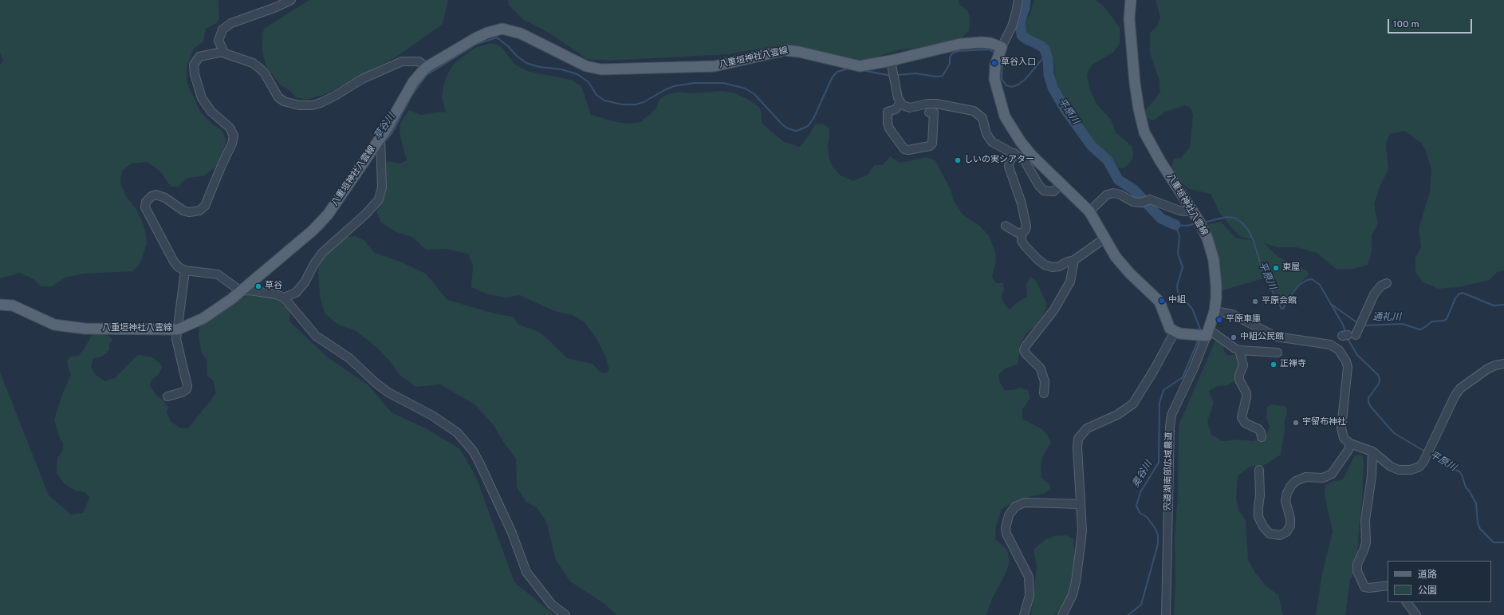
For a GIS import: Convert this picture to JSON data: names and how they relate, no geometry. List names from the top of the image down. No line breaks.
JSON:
{"streets":{"main road":["八重垣神社八雲線"],"street":["宍道湖南部広域農道"]},"crossings":[["八重垣神社八雲線","宍道湖南部広域農道"]],"water":["平原川","草谷川","通礼川","奥谷川"],"places":["草谷入口","しいの実シアター","東屋","草谷","中組","平原会館","平原車庫","中組公民館","正禅寺","宇留布神社"],"legend":["道路","公園"],"scale_bar":"100 m"}
